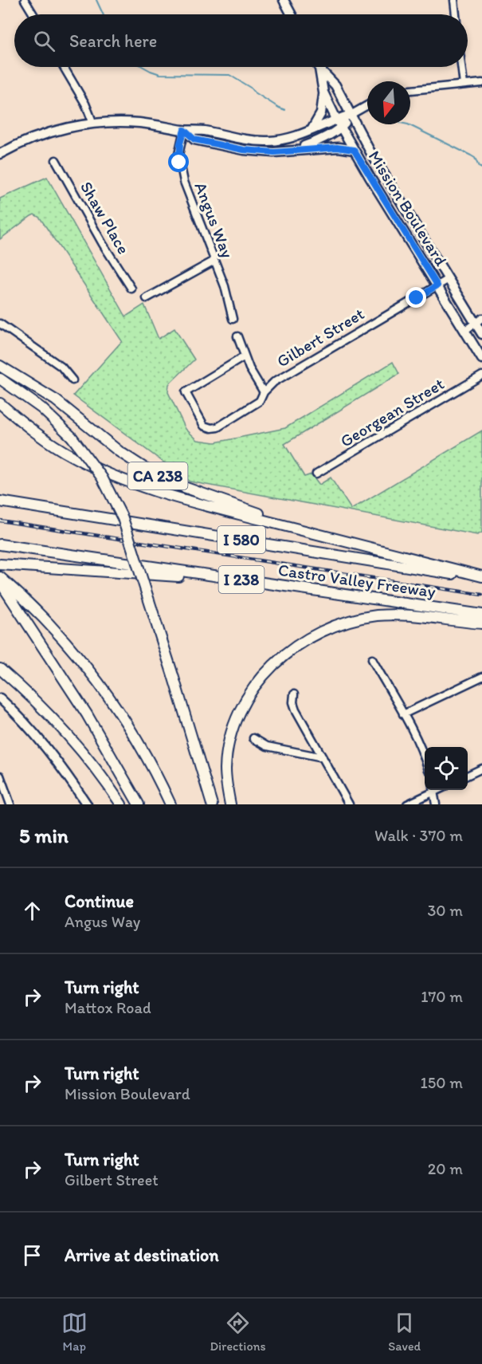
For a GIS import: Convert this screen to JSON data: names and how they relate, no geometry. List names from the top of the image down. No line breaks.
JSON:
{"streets":{"highway":["CA 238","I 580","I 238","Castro Valley Freeway"],"main road":["Mission Boulevard"],"street":["Shaw Place","Angus Way","Gilbert Street","Georgean Street"]},"crossings":[["Mission Boulevard","Gilbert Street"],["CA 238","I 580"]],"north":"bottom","page":{"search":"Search here","heading":["5 min","Walk · 370 m"],"list":[["Continue","Angus Way","30 m"],["Turn right","Mattox Road","170 m"],["Turn right","Mission Boulevard","150 m"],["Turn right","Gilbert Street","20 m"],"Arrive at destination"],"nav":["Map","Directions","Saved"]}}
